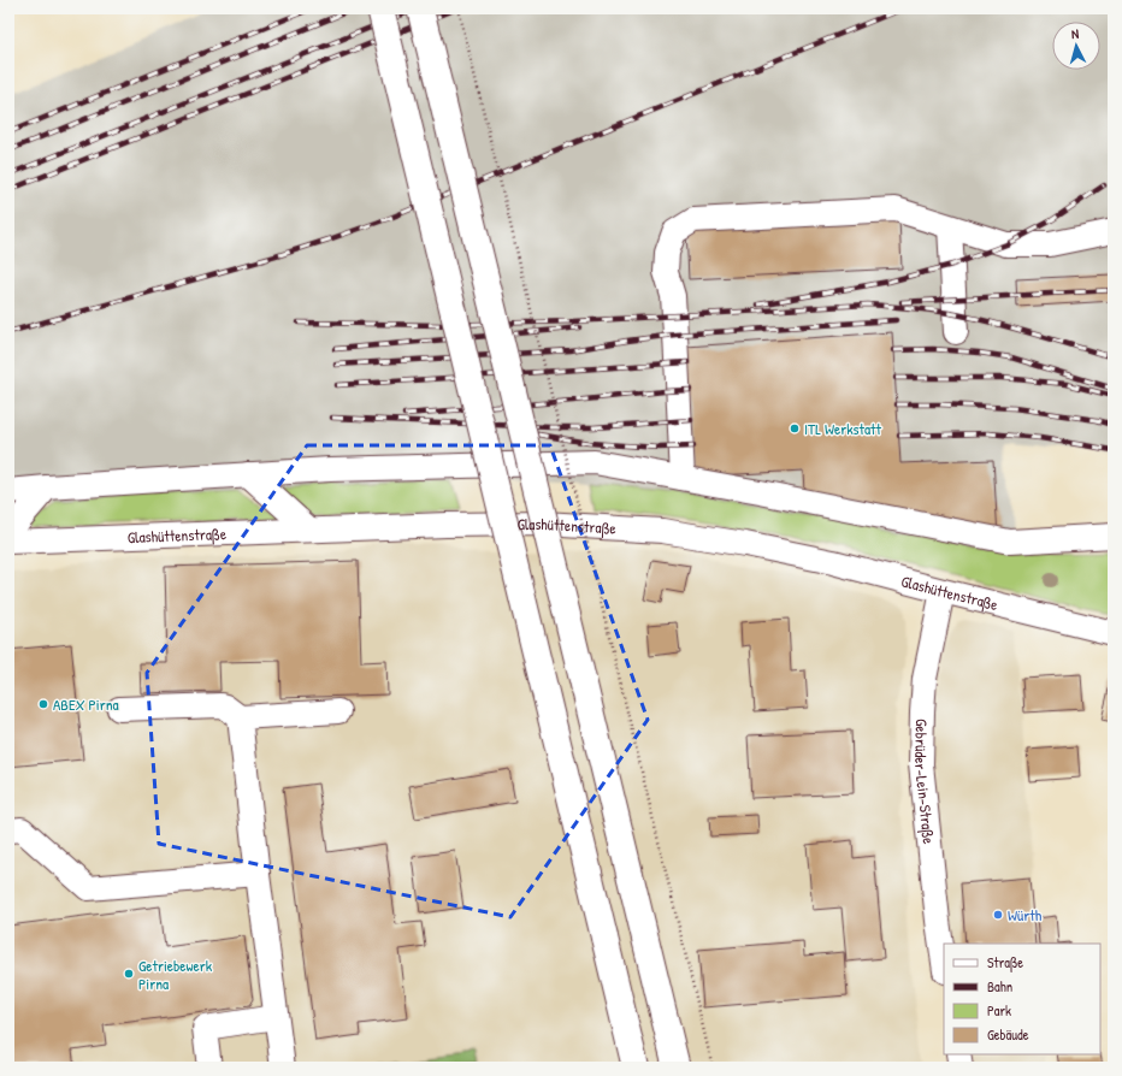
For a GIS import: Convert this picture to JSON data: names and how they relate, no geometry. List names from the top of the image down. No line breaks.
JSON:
{"streets":{"street":["Glashüttenstraße","Gebrüder-Lein-Straße"]},"crossings":[["Glashüttenstraße","Gebrüder-Lein-Straße"]],"places":["ITL Werkstatt","ABEX Pirna","Würth","Getriebewerk Pirna"],"legend":["Straße","Bahn","Park","Gebäude"],"north":"top"}
